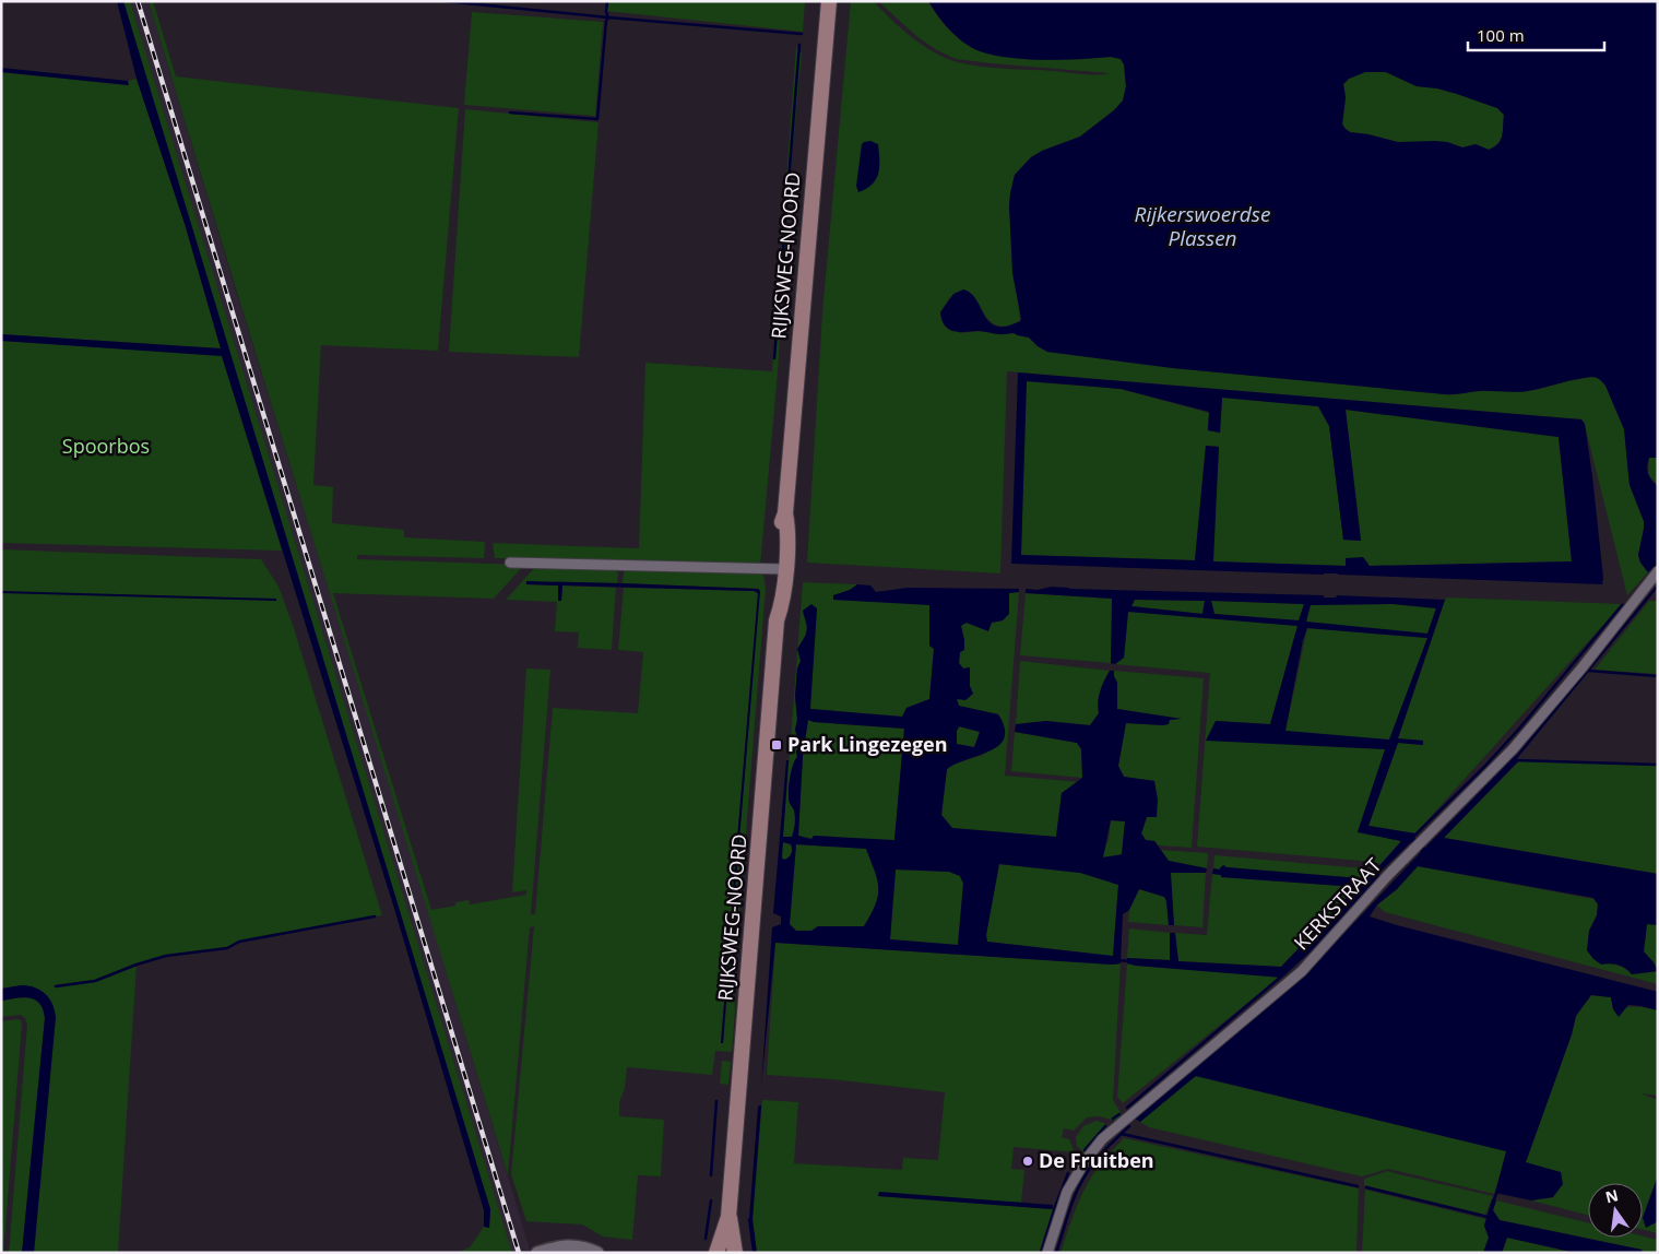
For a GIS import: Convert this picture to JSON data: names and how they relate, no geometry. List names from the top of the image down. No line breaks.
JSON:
{"streets":{"main road":["RIJKSWEG-NOORD"],"street":["KERKSTRAAT"]},"water":["Rijkerswoerdse Plassen"],"parks":["Spoorbos"],"places":{"transit":["Park Lingezegen"],"other":["De Fruitben"]},"scale_bar":"100 m","north":"top"}
